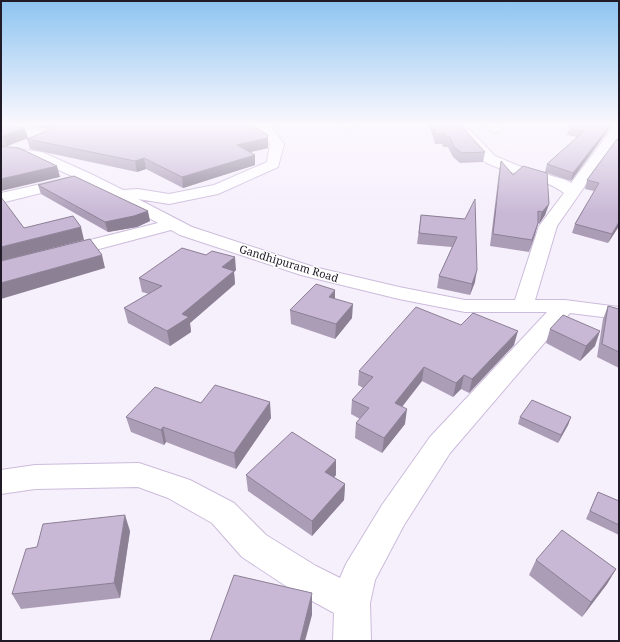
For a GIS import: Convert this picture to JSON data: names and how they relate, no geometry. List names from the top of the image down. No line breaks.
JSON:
{"streets":{"street":["Gandhipuram Road"]}}
